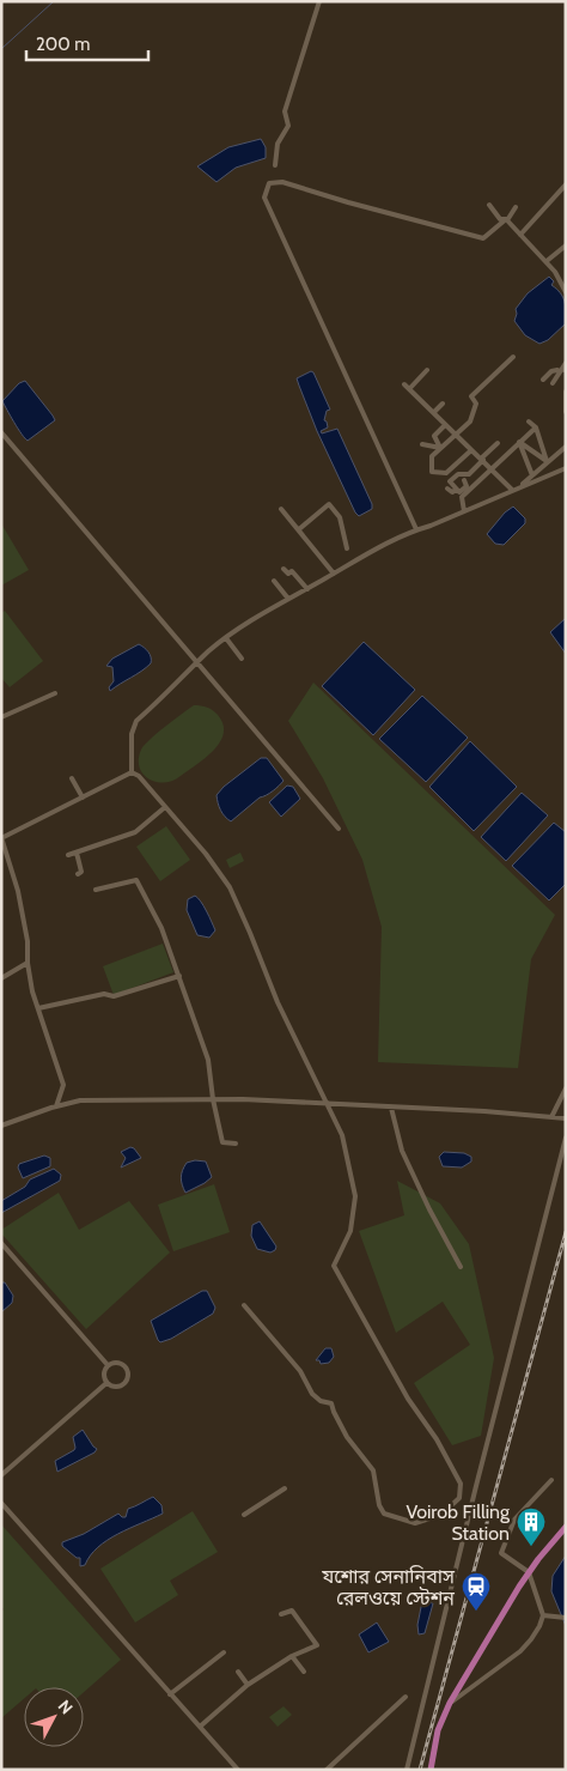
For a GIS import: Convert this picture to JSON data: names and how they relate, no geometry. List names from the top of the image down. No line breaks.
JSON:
{"places":{"building":["Voirob Filling Station"],"station":["যশোর সেনানিবাস রেলওয়ে স্টেশন"]},"scale_bar":"200 m","north":"top right"}
